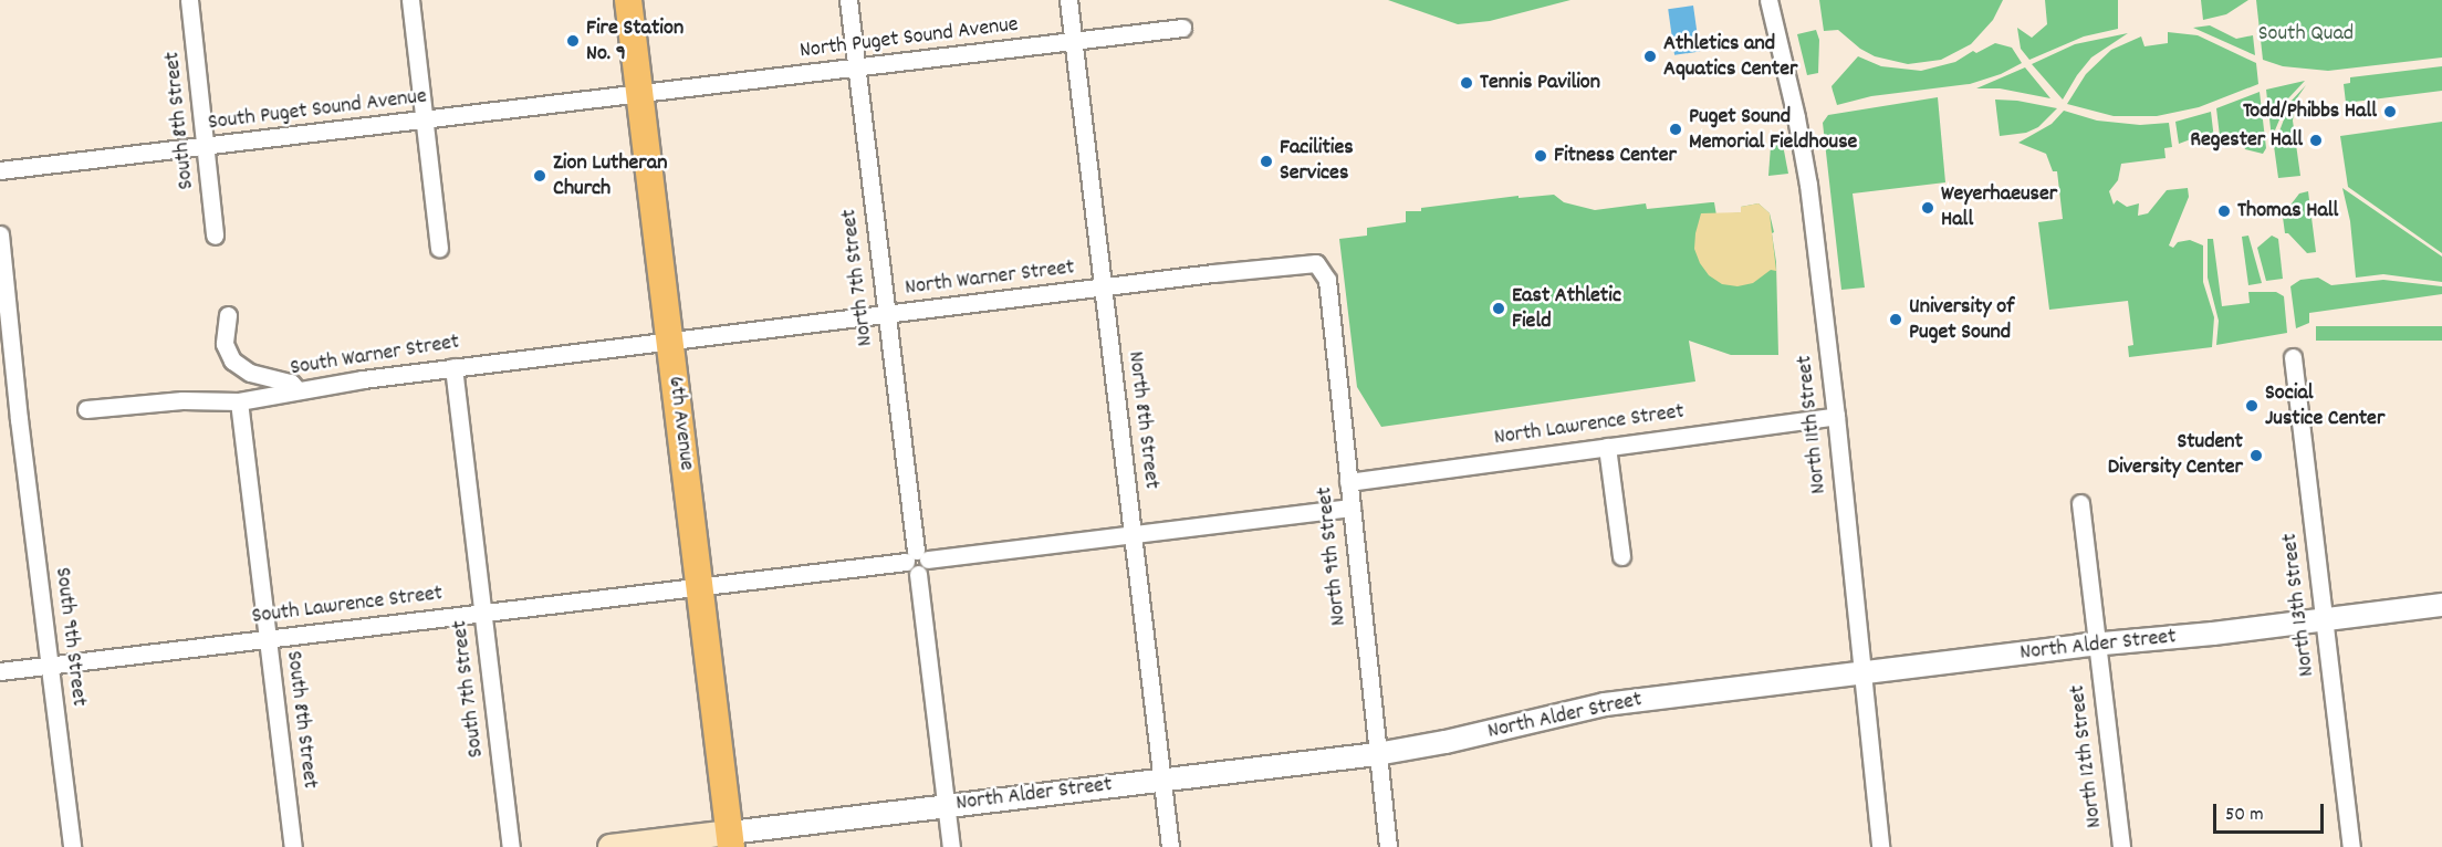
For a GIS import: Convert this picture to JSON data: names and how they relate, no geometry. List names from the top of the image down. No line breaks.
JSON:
{"streets":{"main road":["6th Avenue"],"street":["North Puget Sound Avenue","South Puget Sound Avenue","South 8th Street","North 7th Street","North Warner Street","South Warner Street","North 8th Street","North 11th Street","North Lawrence Street","North 9th Street","North 13th Street","South Lawrence Street","South 9th Street","North Alder Street","South 7th Street","North 12th Street"]},"crossings":[["North Puget Sound Avenue","South Puget Sound Avenue"],["North Puget Sound Avenue","North 7th Street"],["North Puget Sound Avenue","North 8th Street"],["North Puget Sound Avenue","6th Avenue"],["South Puget Sound Avenue","South 8th Street"],["South Puget Sound Avenue","6th Avenue"],["South 8th Street","South Warner Street"],["South 8th Street","South Lawrence Street"],["North 7th Street","North Warner Street"],["North 7th Street","North Alder Street"],["North Warner Street","South Warner Street"],["North Warner Street","North 8th Street"],["North Warner Street","6th Avenue"],["North Warner Street","North 9th Street"],["South Warner Street","6th Avenue"],["South Warner Street","South 7th Street"],["North 8th Street","North Alder Street"],["6th Avenue","South Lawrence Street"],["6th Avenue","North Alder Street"],["North 11th Street","North Lawrence Street"],["North 11th Street","North Alder Street"],["North Lawrence Street","North 9th Street"],["North 9th Street","North Alder Street"],["North 13th Street","North Alder Street"],["South Lawrence Street","South 9th Street"],["South Lawrence Street","South 7th Street"],["North Alder Street","North 12th Street"]],"parks":["South Quad"],"places":["Fire Station No. 9","Athletics and Aquatics Center","Tennis Pavilion","Todd/Phibbs Hall","Puget Sound Memorial Fieldhouse","Regester Hall","Fitness Center","Facilities Services","Zion Lutheran Church","Weyerhaeuser Hall","Thomas Hall","East Athletic Field","University of Puget Sound","Social Justice Center","Student Diversity Center"],"scale_bar":"50 m"}
